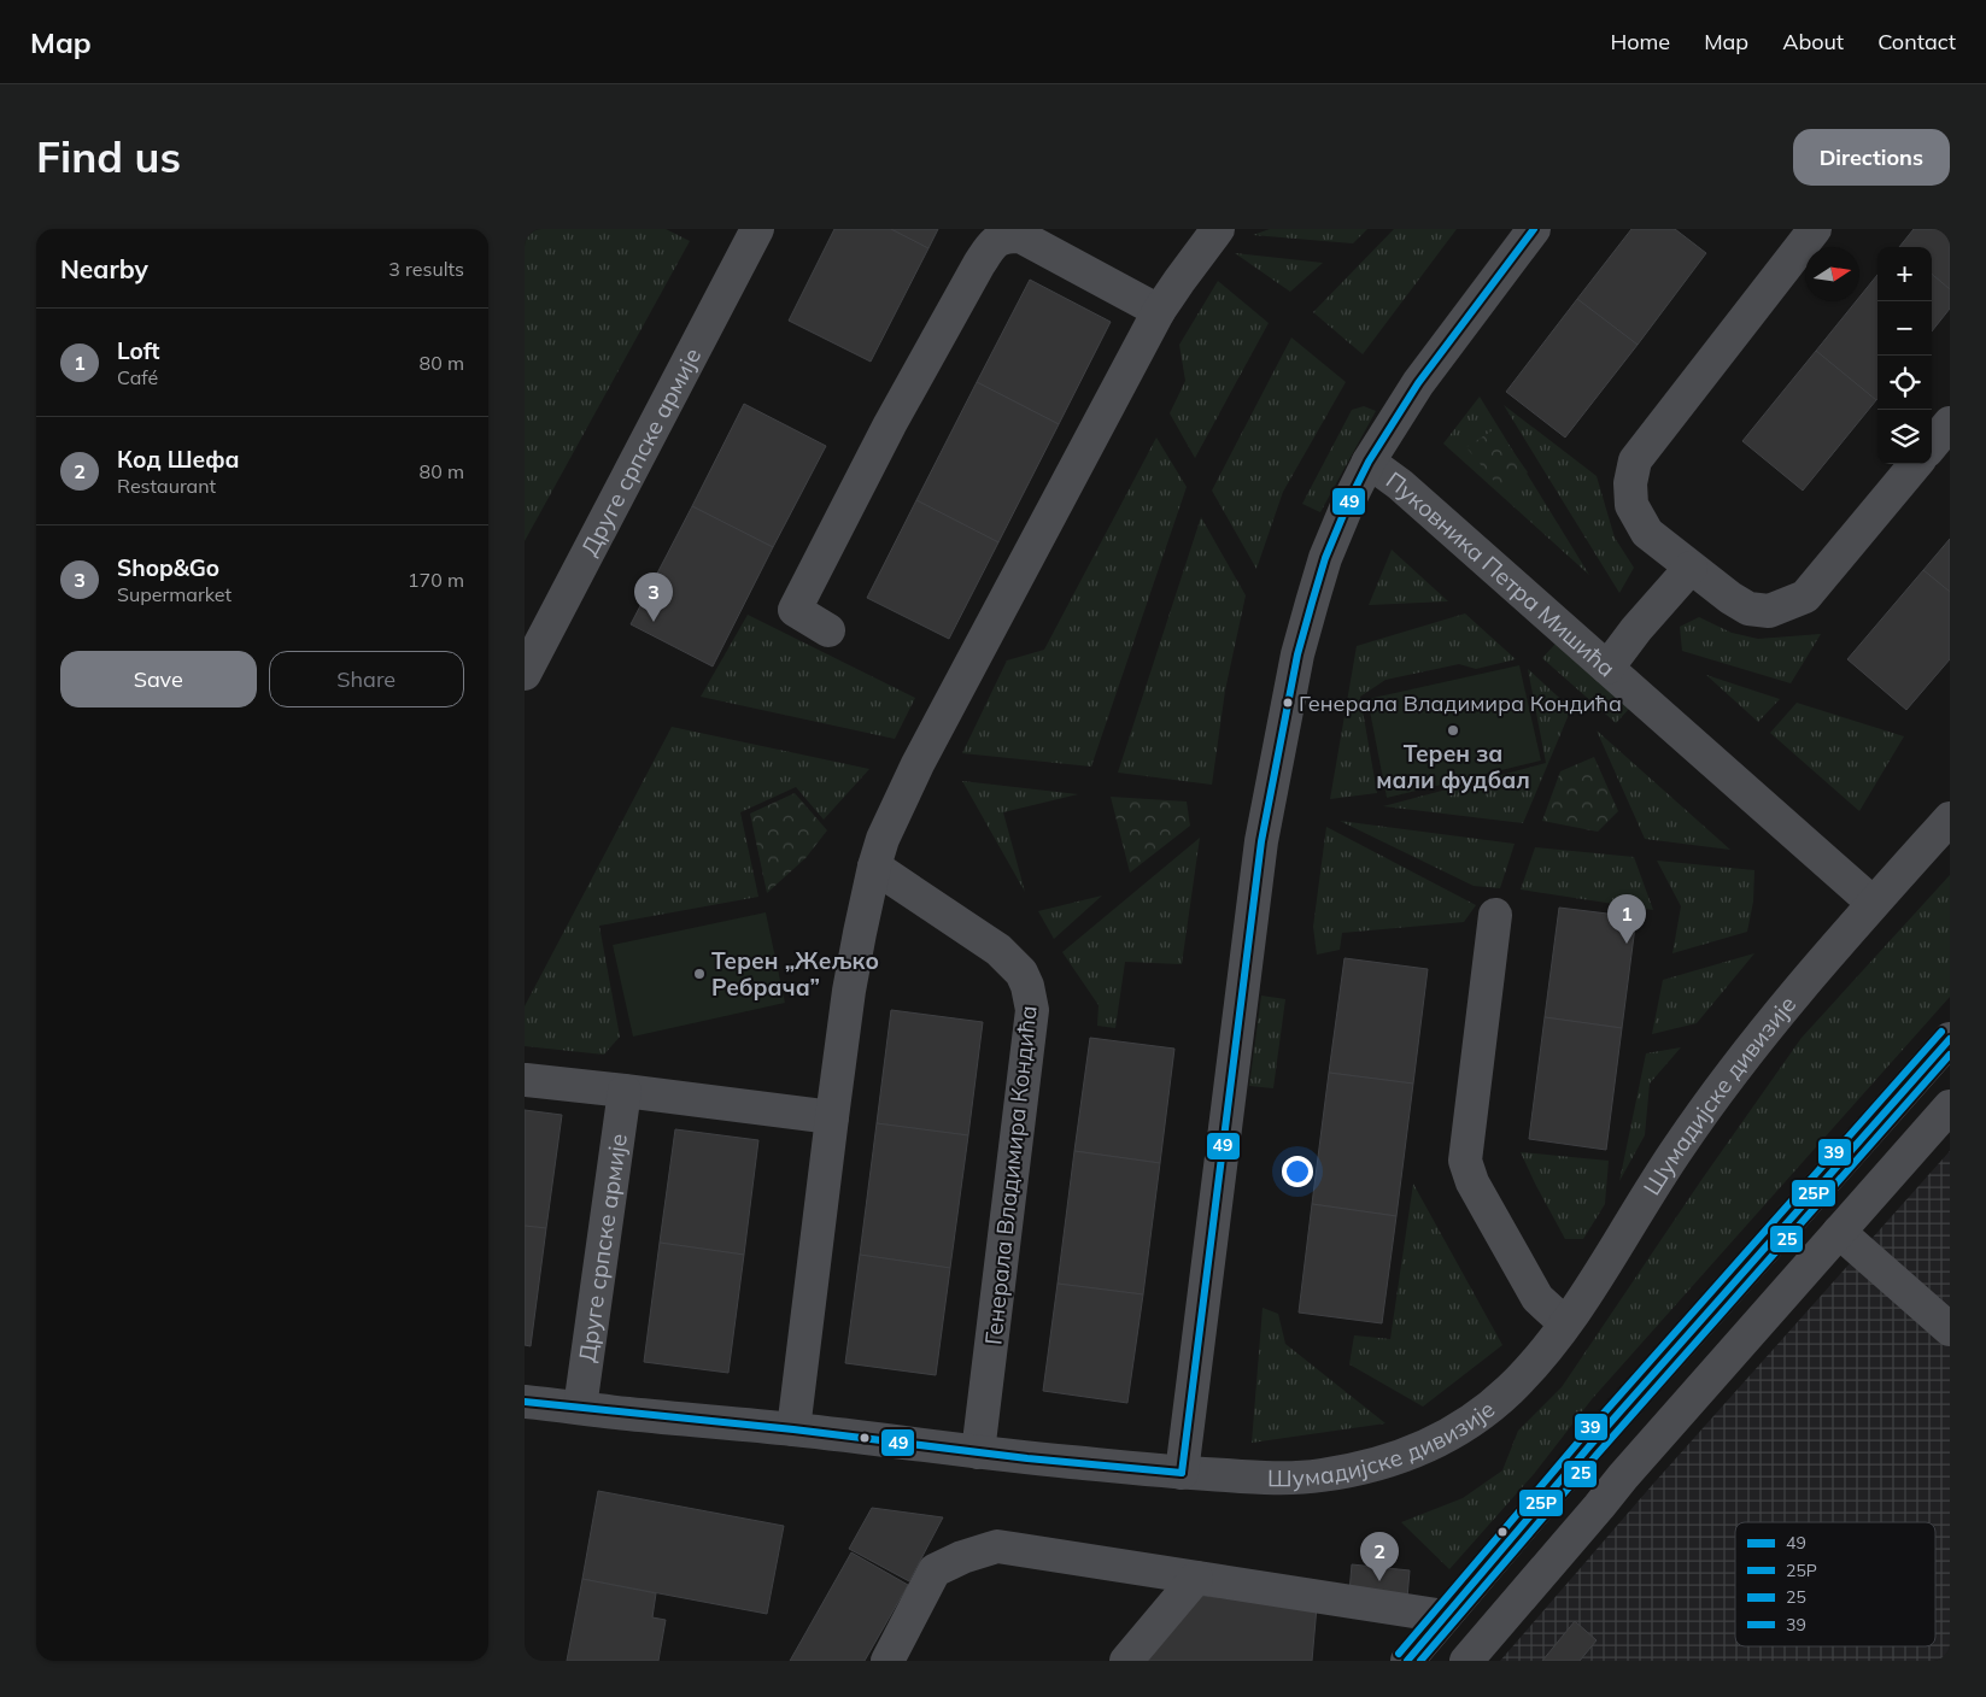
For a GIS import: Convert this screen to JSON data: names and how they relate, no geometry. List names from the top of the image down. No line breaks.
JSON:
{"streets":{"street":["Друге српске армије","Пуковника Петра Мишића","Шумадијске дивизије","Генерала Владимира Кондића"]},"crossings":[["Друге српске армије","Шумадијске дивизије"],["Пуковника Петра Мишића","Шумадијске дивизије"],["Шумадијске дивизије","Генерала Владимира Кондића"]],"places":["Генерала Владимира Кондића","Терен за мали фудбал","Терен „Жељко Ребрача”"],"lines":["transit line 49","transit line 39","transit line 25P","transit line 25"],"legend":["49","25P","25","39"],"north":"right","page":{"header":"Map","nav":["Home","Map","About","Contact"],"buttons":["Directions",["Save","Share"]],"title":"Find us","heading":["Nearby","3 results"],"map_buttons":["+","−"],"list":[{"mark":"1","name":"Loft","note":"Café","value":"80 m"},{"mark":"2","name":"Код Шефа","note":"Restaurant","value":"80 m"},{"mark":"3","name":"Shop&Go","note":"Supermarket","value":"170 m"}],"pins":["3","1","2"]}}
